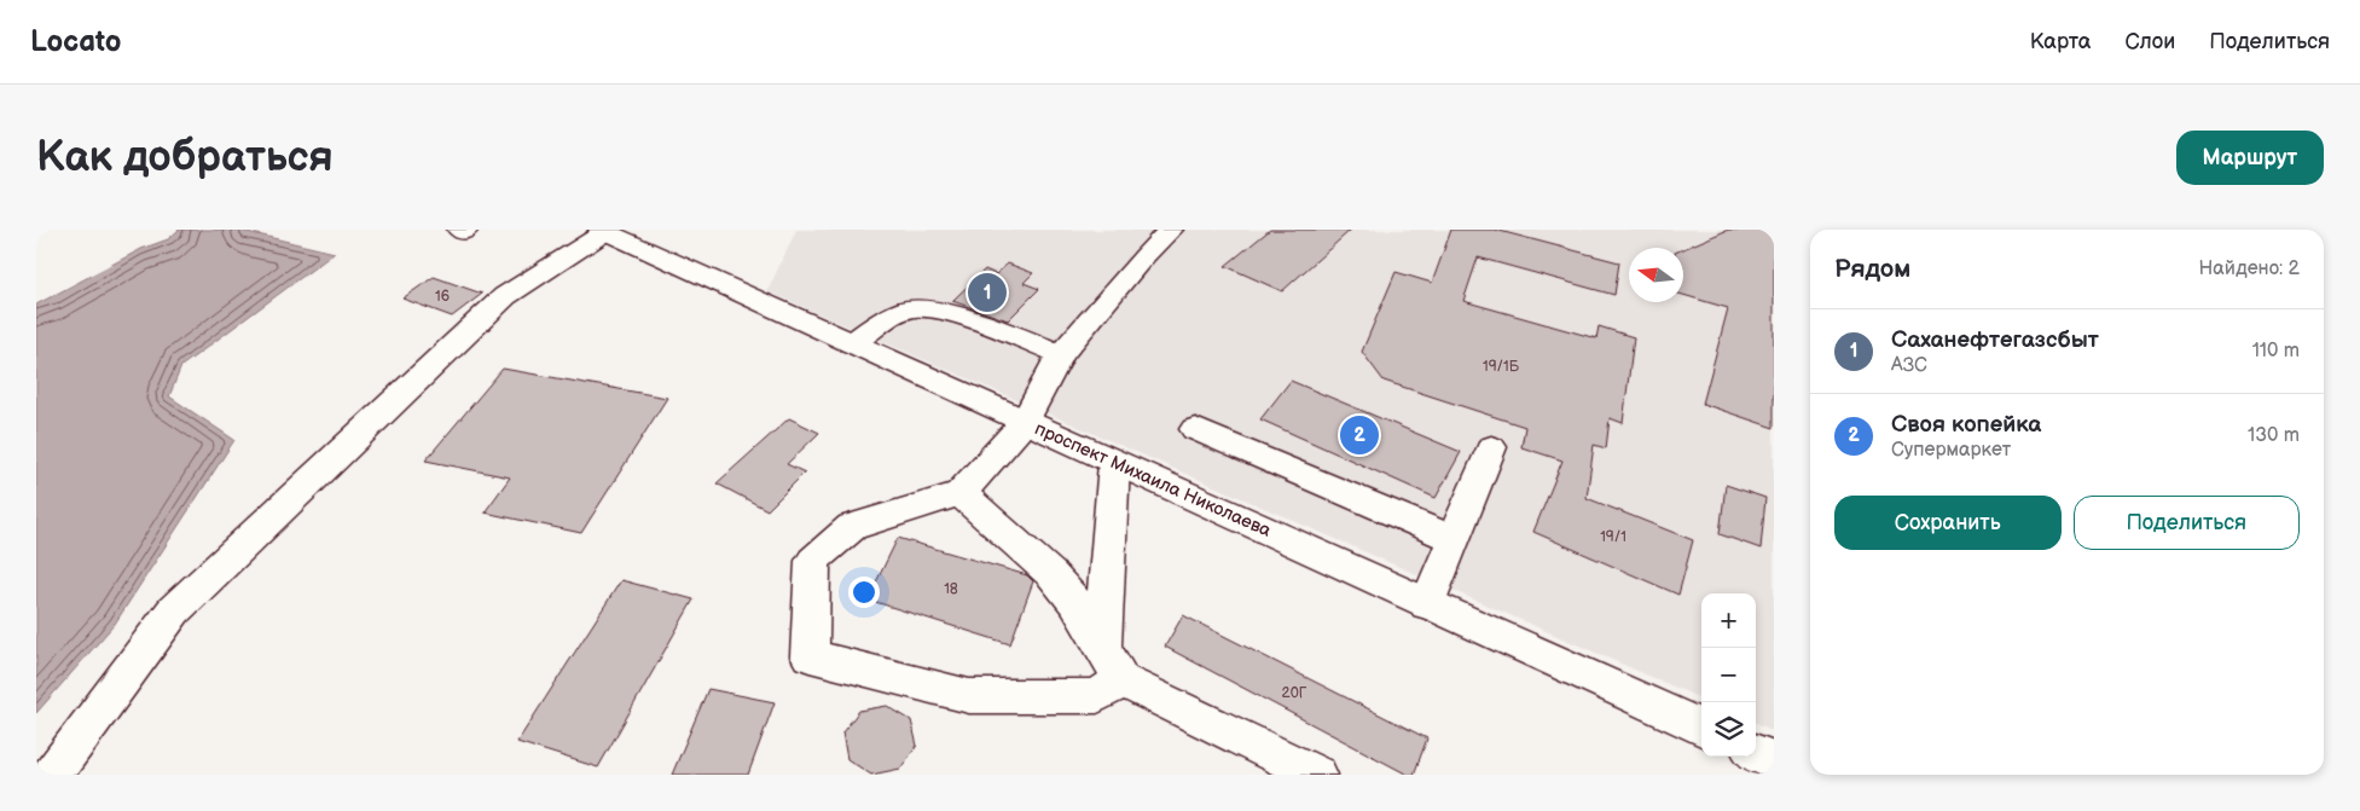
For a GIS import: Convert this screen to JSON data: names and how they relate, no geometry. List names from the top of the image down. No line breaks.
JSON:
{"streets":{"main road":["проспект Михаила Николаева"]},"house_numbers":["16","19/1Б","19/1","18","20Г"],"north":"left","page":{"header":"Locato","nav":["Карта","Слои","Поделиться"],"buttons":["Маршрут",["Сохранить","Поделиться"]],"title":"Как добраться","heading":["Рядом","Найдено: 2"],"pins":["1","2"],"list":[{"mark":"1","name":"Саханефтегазсбыт","note":"АЗС","value":"110 m"},{"mark":"2","name":"Своя копейка","note":"Супермаркет","value":"130 m"}],"map_buttons":["+","−"]}}
